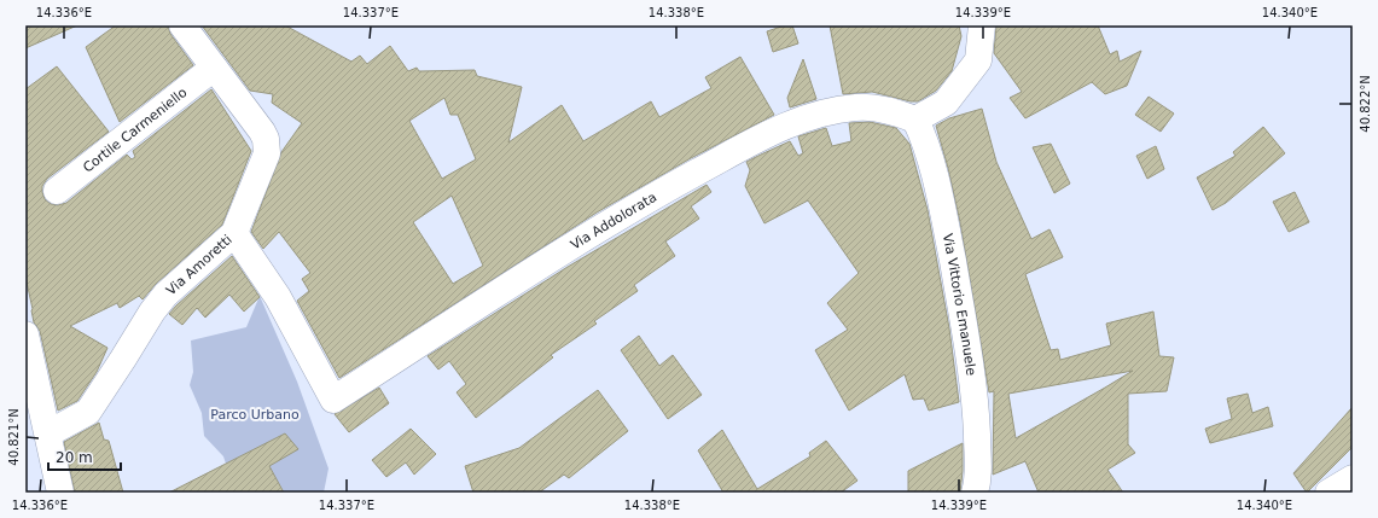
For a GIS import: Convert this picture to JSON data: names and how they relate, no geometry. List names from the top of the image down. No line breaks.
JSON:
{"streets":{"street":["Cortile Carmeniello","Via Addolorata","Via Amoretti","Via Vittorio Emanuele"]},"crossings":[["Cortile Carmeniello","Via Amoretti"],["Via Addolorata","Via Amoretti"],["Via Addolorata","Via Vittorio Emanuele"]],"parks":["Parco Urbano"],"scale_bar":"20 m","coordinates":["14.336°E","14.337°E","14.338°E","14.339°E","14.340°E","40.822°N","40.821°N"]}
